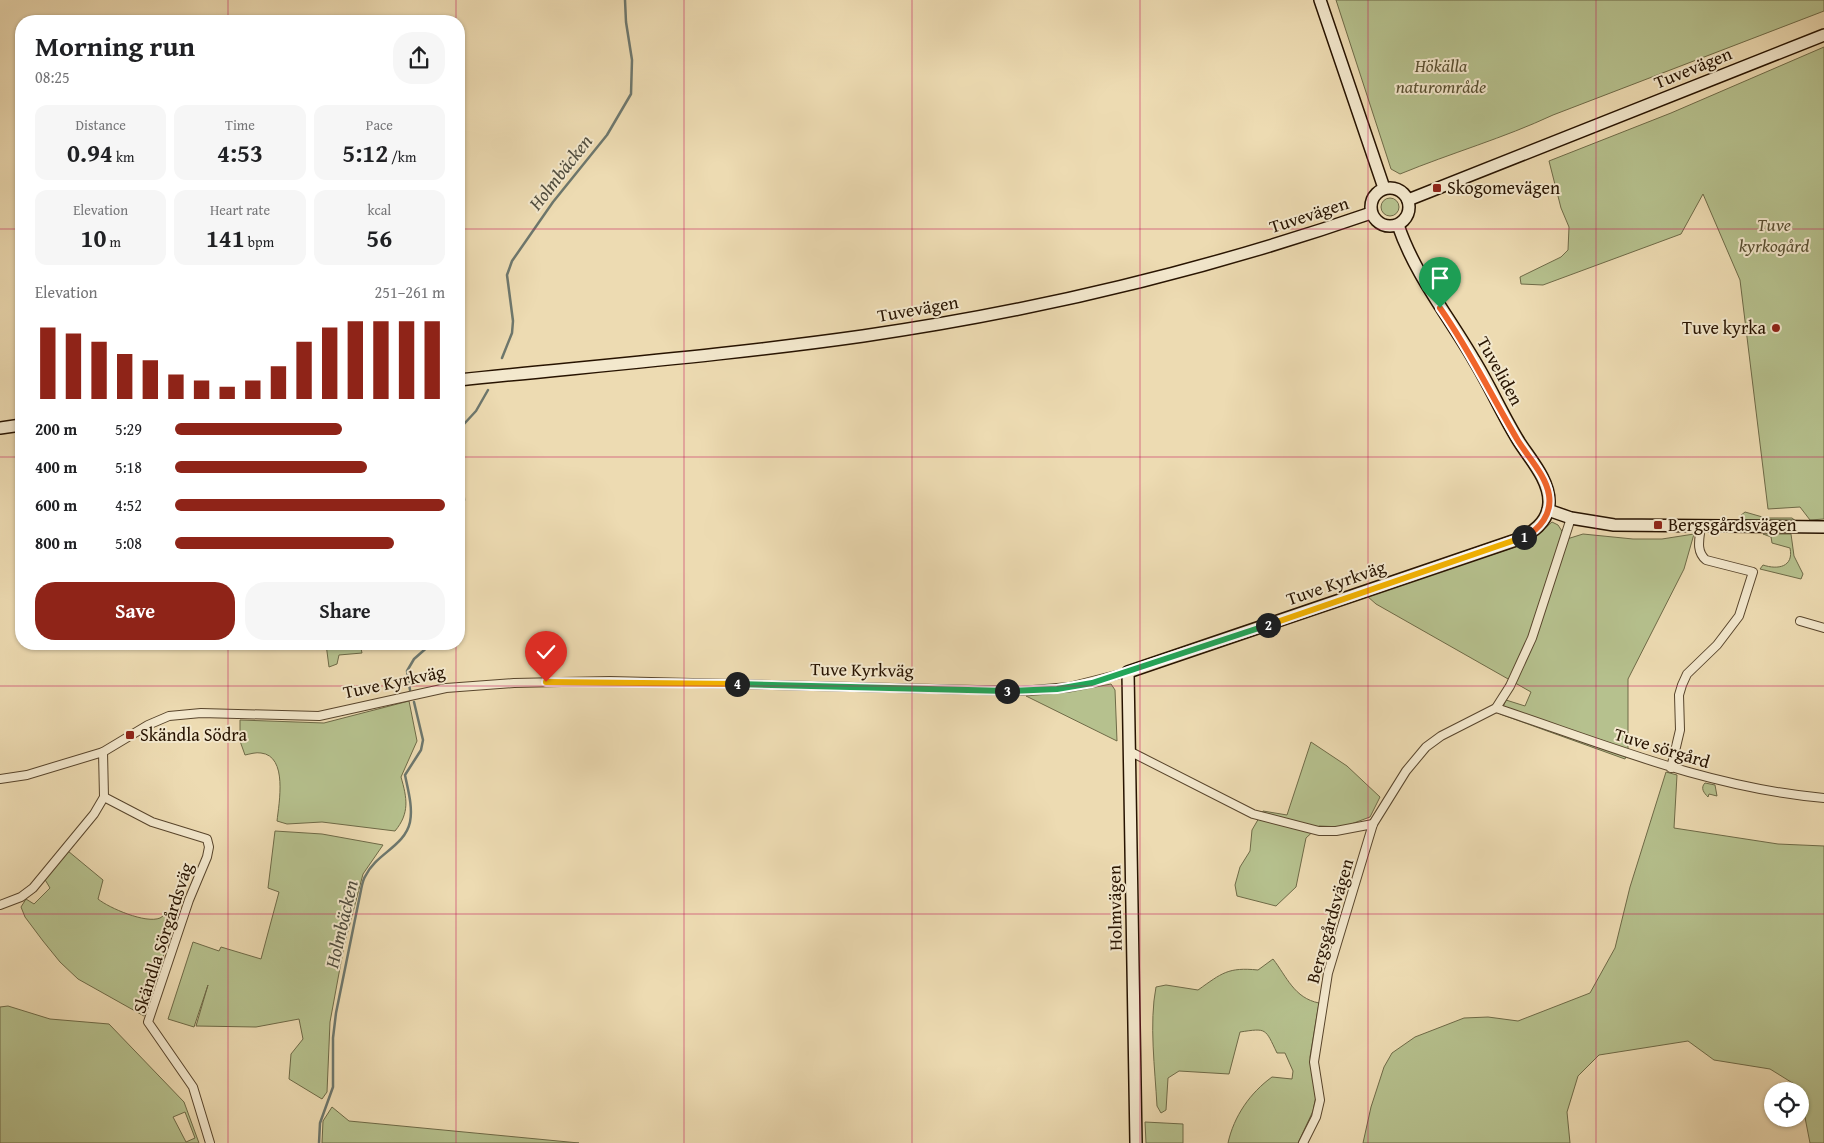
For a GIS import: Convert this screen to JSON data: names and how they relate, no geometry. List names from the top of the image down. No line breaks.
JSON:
{"streets":{"street":["Tuvevägen","Tuveliden","Tuve Kyrkväg","Tuve sörgård","Holmvägen","Bergsgårdsvägen","Skändla Sörgårdsväg"]},"crossings":[["Tuvevägen","Tuveliden"],["Tuveliden","Tuve Kyrkväg"],["Tuve Kyrkväg","Holmvägen"],["Tuve sörgård","Bergsgårdsvägen"],["Holmvägen","Bergsgårdsvägen"]],"water":["Holmbäcken"],"parks":["Hökälla naturområde","Tuve kyrkogård"],"places":{"transit":["Skogomevägen","Bergsgårdsvägen","Skändla Södra"],"other":["Tuve kyrka"]},"page":{"heading":["Morning run","08:25"],"stats":[["Distance","0.94 km"],["Time","4:53"],["Pace","5:12 /km"],["Elevation","10 m"],["Heart rate","141 bpm"],["kcal","56"]],"chart":["Elevation","251–261 m"],"list":[{"name":"200 m","note":"5:29"},{"name":"400 m","note":"5:18"},{"name":"600 m","note":"4:52"},{"name":"800 m","note":"5:08"}],"pins":["1","2","4","3"],"buttons":["Save","Share"]}}
